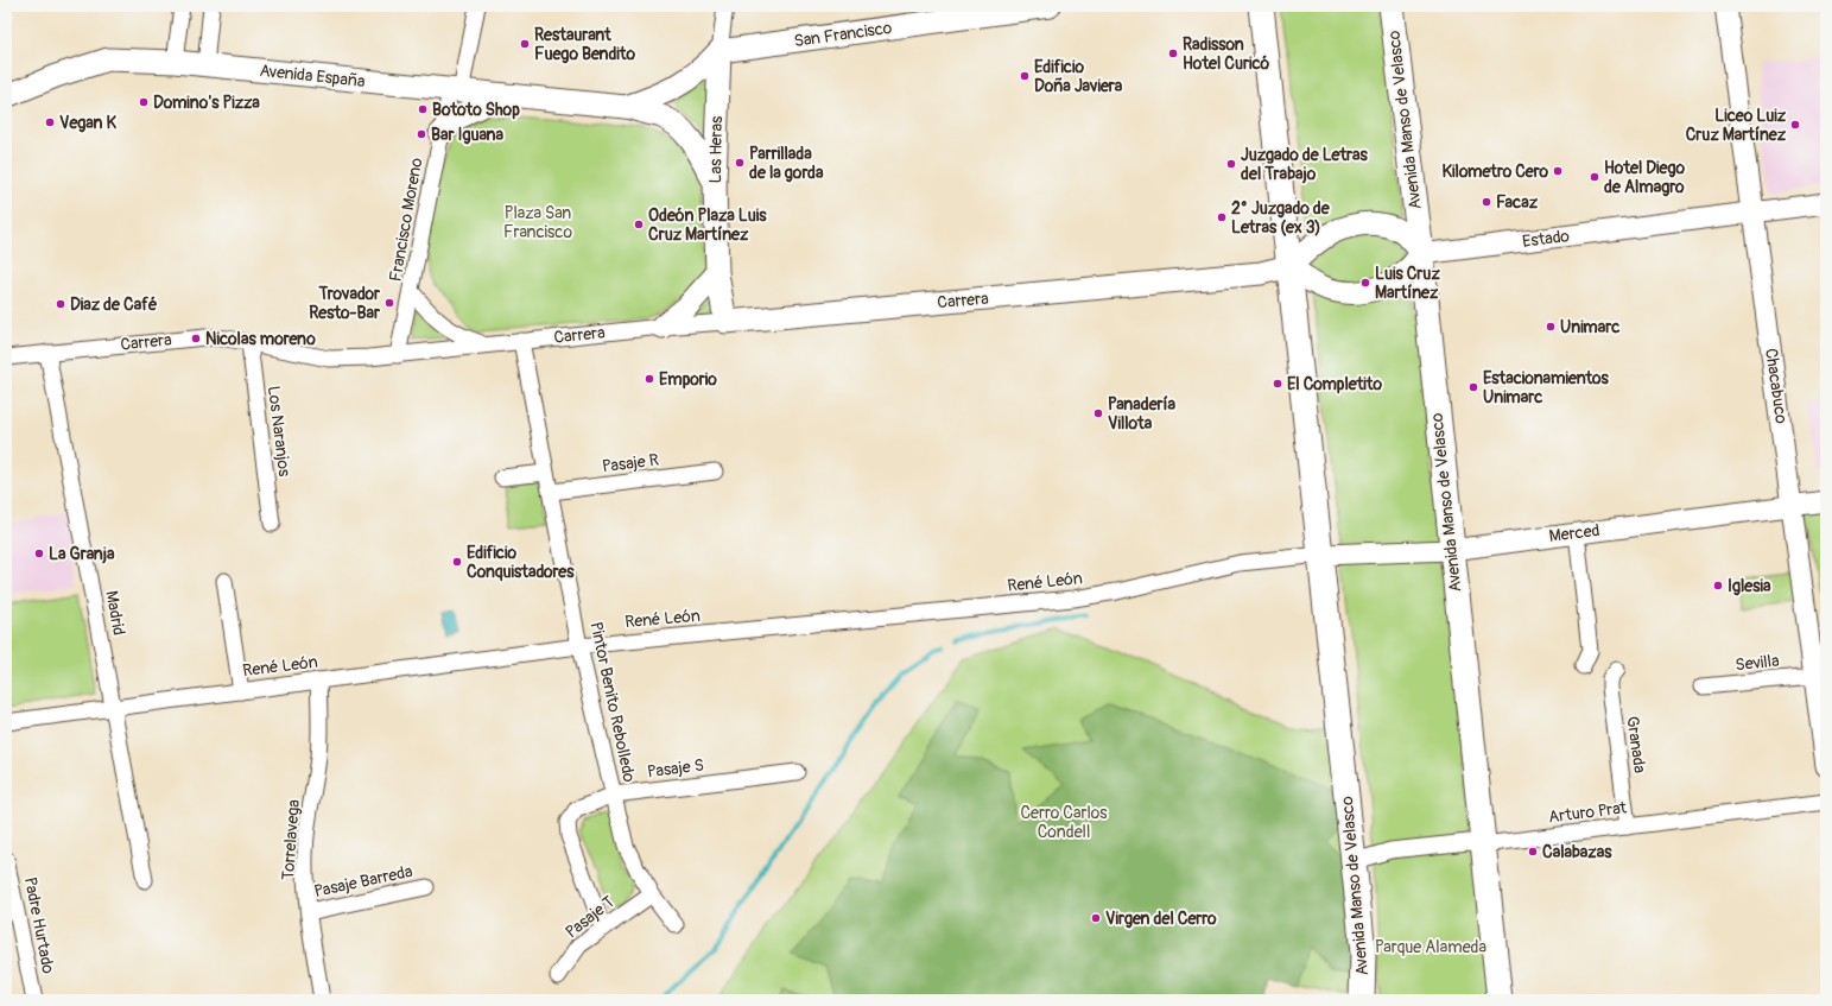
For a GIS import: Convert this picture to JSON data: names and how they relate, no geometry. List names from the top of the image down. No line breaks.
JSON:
{"streets":{"main road":["San Francisco","Avenida España","Avenida Manso de Velasco","Las Heras","Carrera"],"street":["Francisco Moreno","Estado","Chacabuco","Los Naranjos","Pasaje R","Merced","René León","Madrid","Sevilla","Pintor Benito Rebolledo","Granada","Pasaje S","Arturo Prat","Torrelavega","Pasaje Barreda","Pasaje T","Padre Hurtado"]},"crossings":[["San Francisco","Avenida España"],["San Francisco","Las Heras"],["Avenida España","Las Heras"],["Avenida España","Francisco Moreno"],["Avenida Manso de Velasco","Estado"],["Avenida Manso de Velasco","Carrera"],["Avenida Manso de Velasco","Merced"],["Avenida Manso de Velasco","René León"],["Avenida Manso de Velasco","Arturo Prat"],["Las Heras","Carrera"],["Francisco Moreno","Carrera"],["Estado","Chacabuco"],["Carrera","Los Naranjos"],["Carrera","Madrid"],["Carrera","Pintor Benito Rebolledo"],["Chacabuco","Merced"],["Chacabuco","Sevilla"],["Pasaje R","Pintor Benito Rebolledo"],["Merced","René León"],["René León","Madrid"],["René León","Pintor Benito Rebolledo"],["René León","Torrelavega"],["Pintor Benito Rebolledo","Pasaje S"],["Pintor Benito Rebolledo","Pasaje T"],["Granada","Arturo Prat"],["Pasaje S","Pasaje T"],["Torrelavega","Pasaje Barreda"]],"parks":["Plaza San Francisco","Cerro Carlos Condell","Parque Alameda"],"places":["Restaurant Fuego Bendito","Radisson Hotel Curicó","Edificio Doña Javiera","Domino's Pizza","Bototo Shop","Vegan K","Liceo Luiz Cruz Martínez","Bar Iguana","Parrillada de la gorda","Juzgado de Letras del Trabajo","Kilometro Cero","Hotel Diego de Almagro","Facaz","2° Juzgado de Letras (ex 3)","Odeón Plaza Luis Cruz Martínez","Luis Cruz Martínez","Trovador Resto-Bar","Diaz de Café","Unimarc","Nicolas moreno","Emporio","El Completito","Estacionamientos Unimarc","Panadería Villota","La Granja","Edificio Conquistadores","Iglesia","Calabazas","Virgen del Cerro"]}
